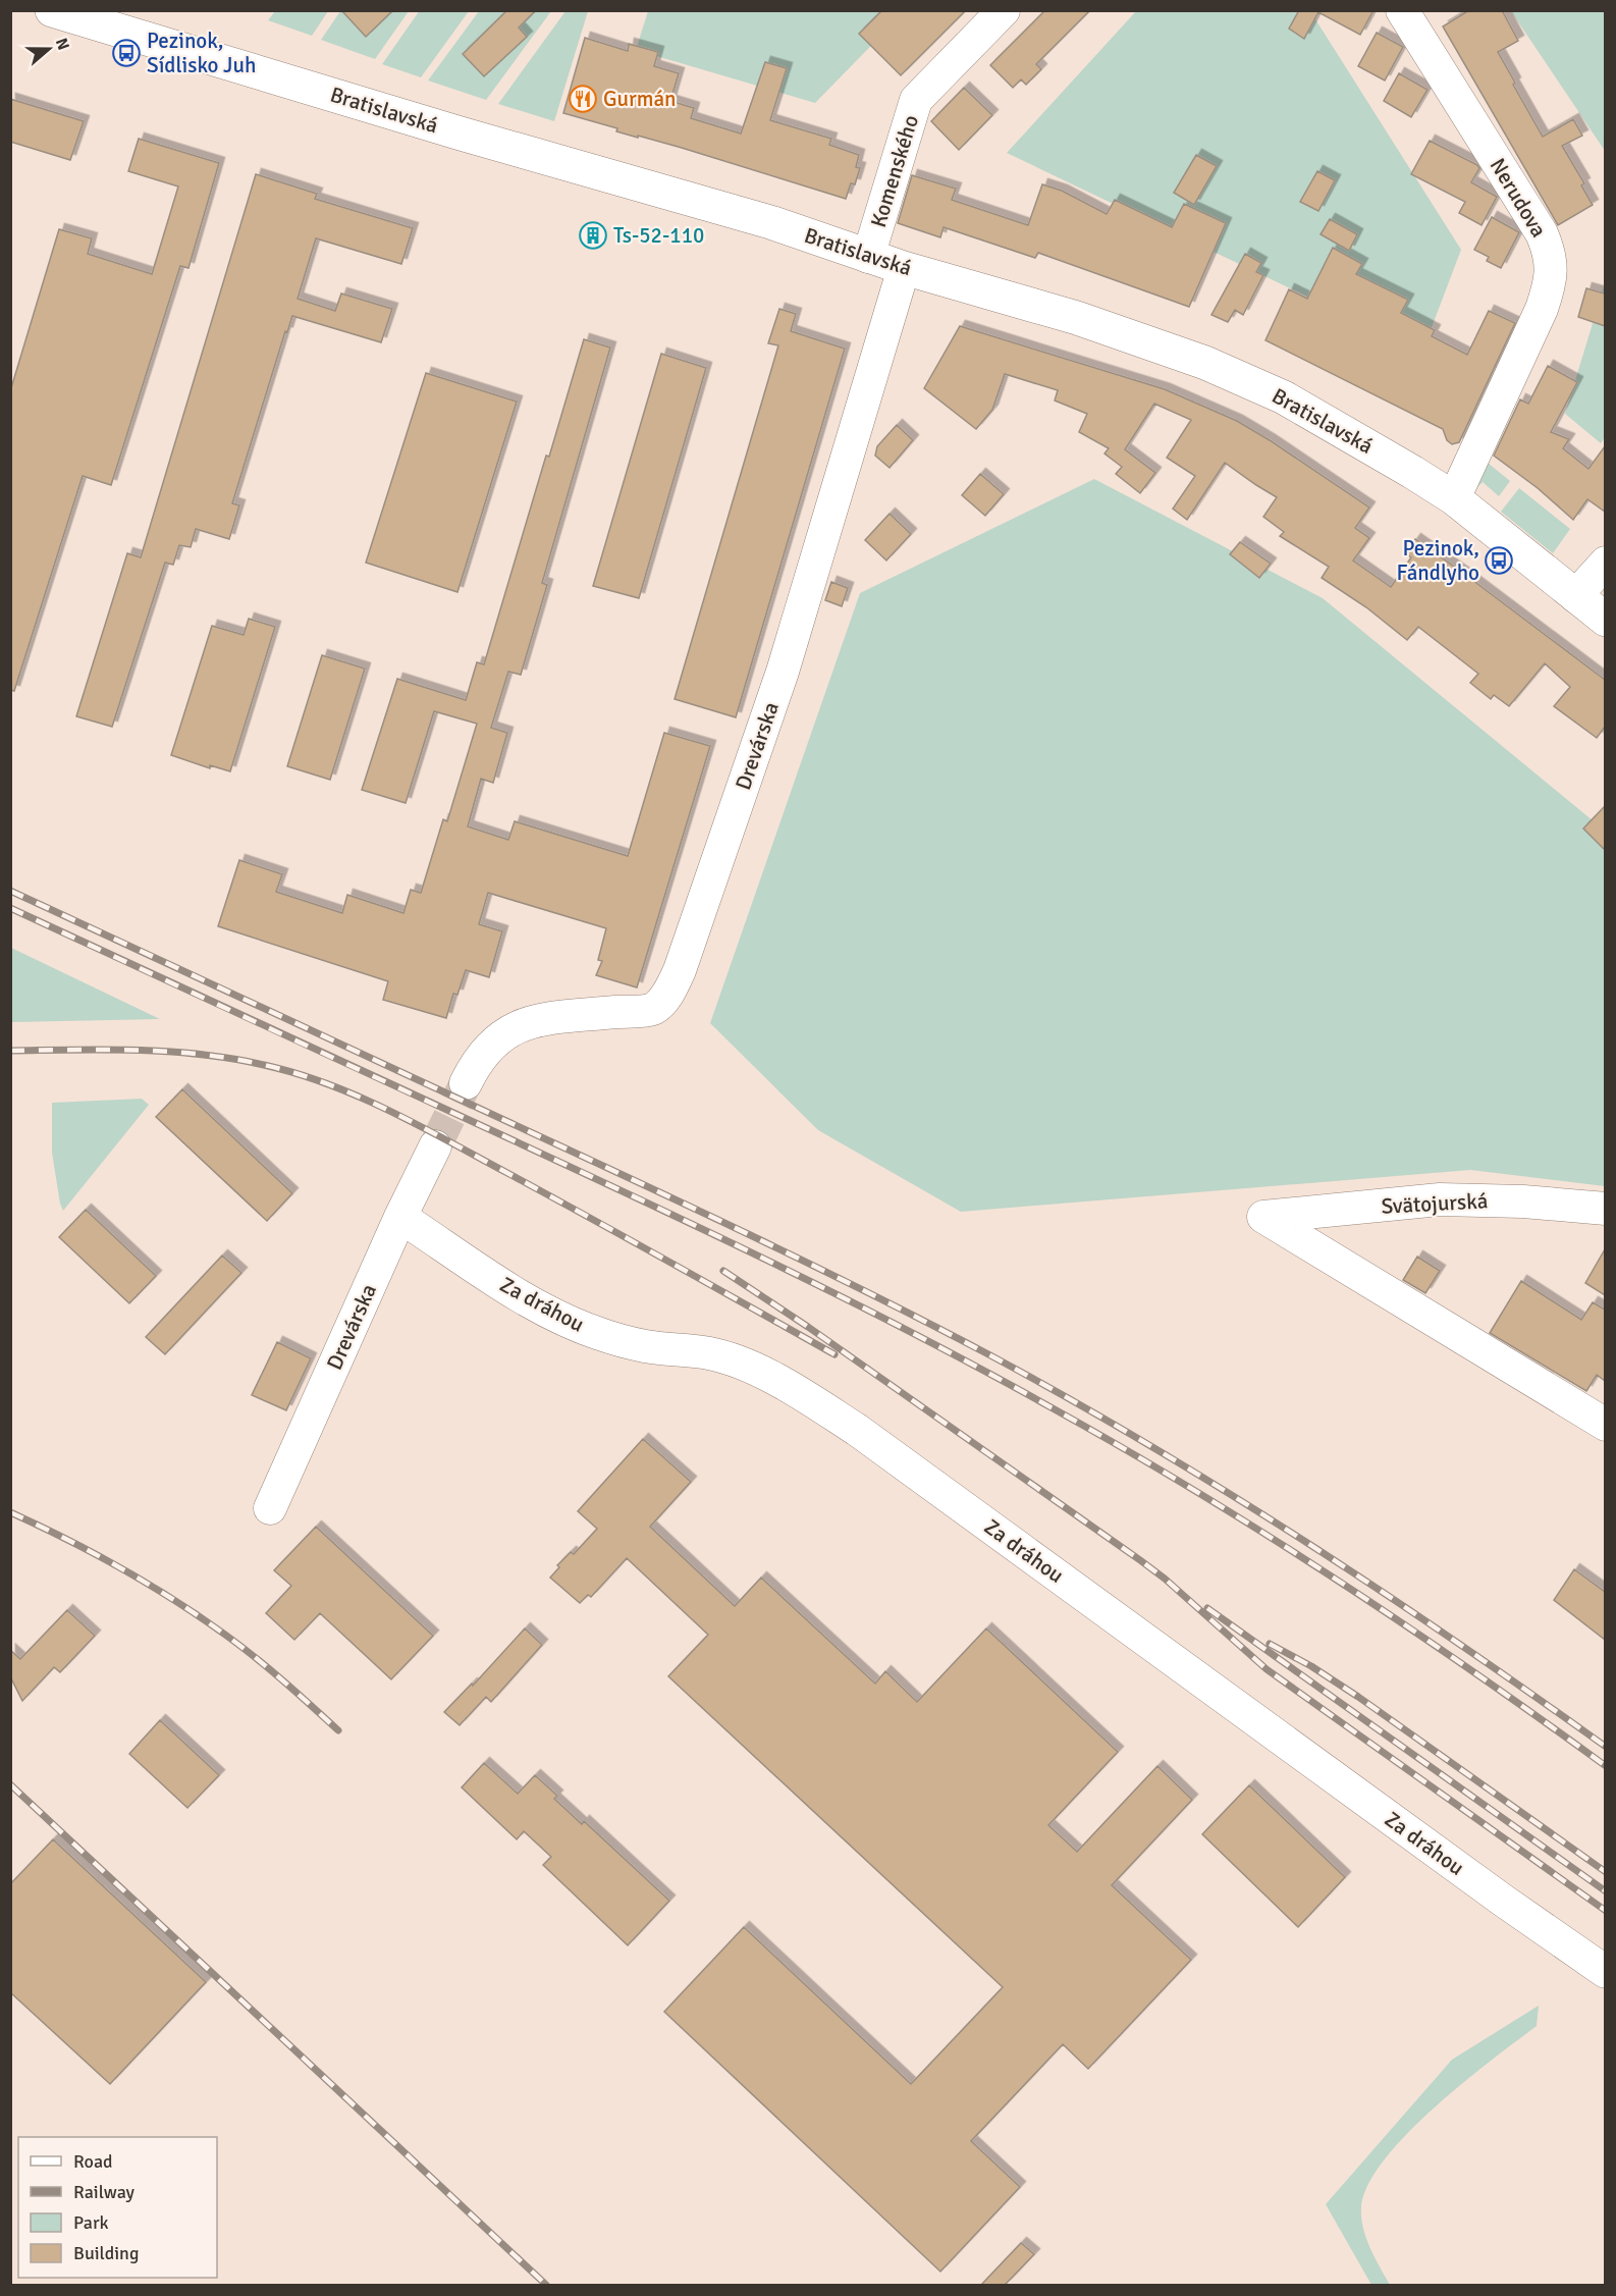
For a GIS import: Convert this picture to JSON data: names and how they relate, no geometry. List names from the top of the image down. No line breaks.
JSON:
{"streets":{"main road":["Bratislavská"],"street":["Komenského","Nerudova","Drevárska","Svätojurská","Za dráhou"]},"crossings":[["Bratislavská","Komenského"],["Bratislavská","Nerudova"],["Bratislavská","Drevárska"],["Drevárska","Za dráhou"]],"places":{"bus stop":["Pezinok, Sídlisko Juh","Pezinok, Fándlyho"],"restaurant":["Gurmán"],"building":["Ts-52-110"]},"legend":["Road","Railway","Park","Building"],"north":"right"}
